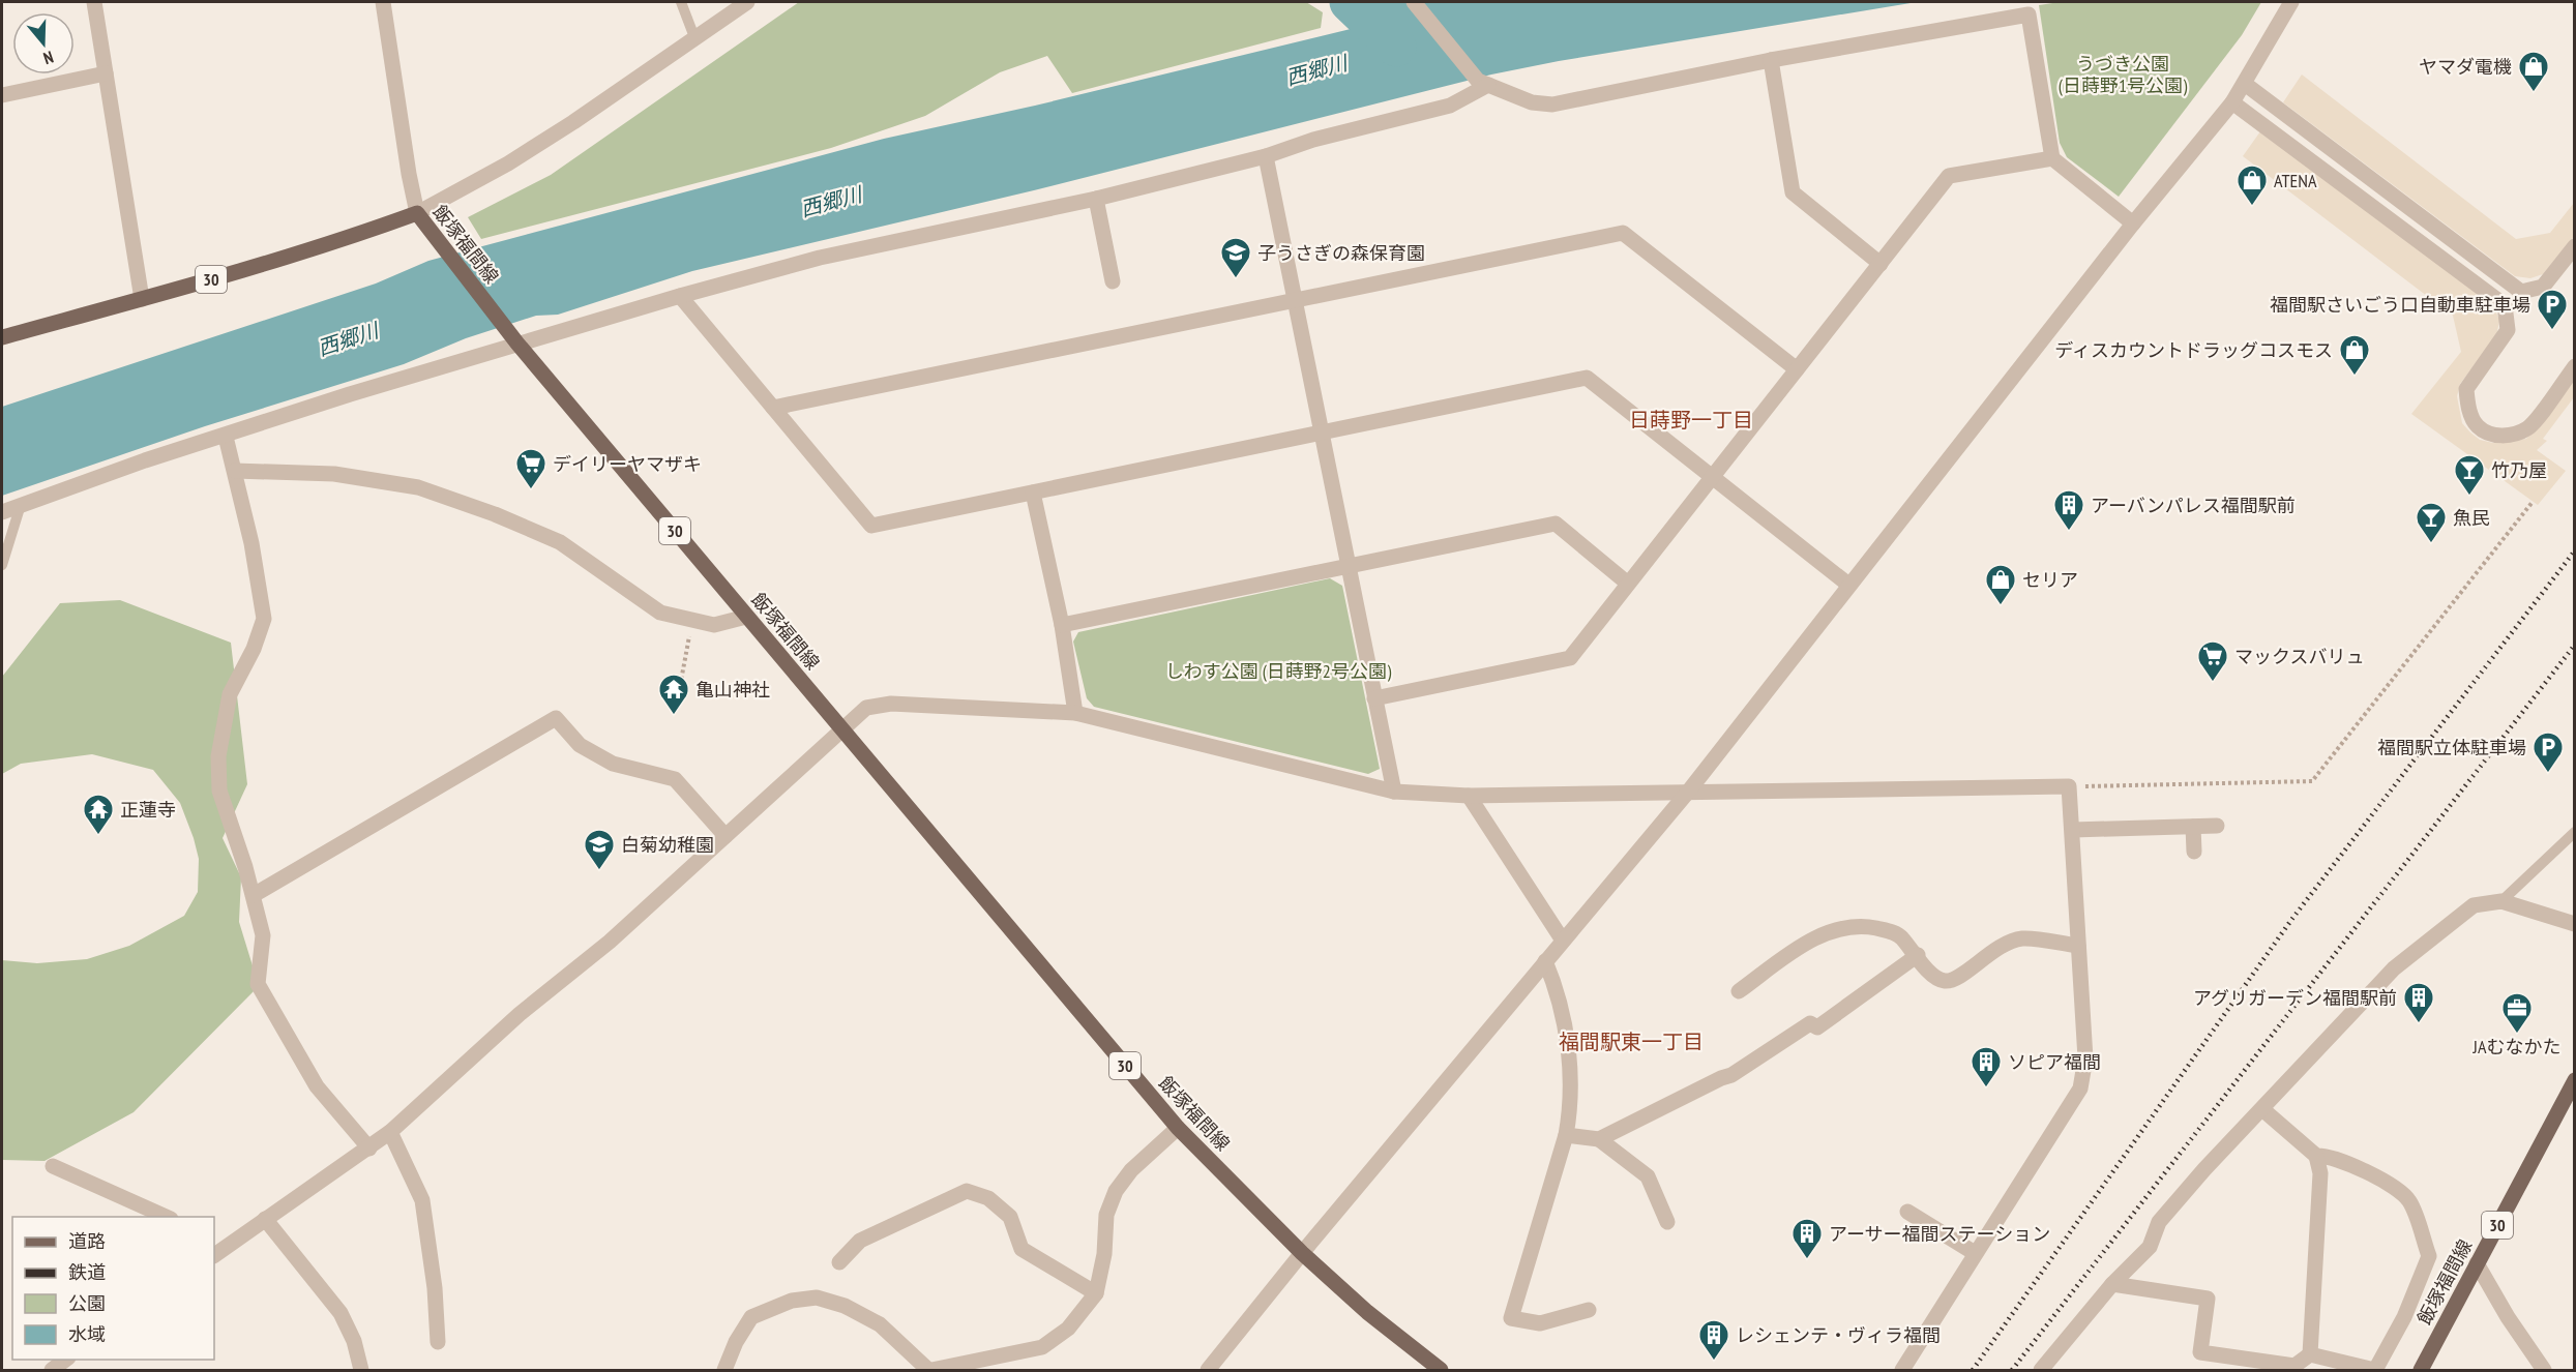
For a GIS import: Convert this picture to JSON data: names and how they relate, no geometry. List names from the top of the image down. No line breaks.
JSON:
{"streets":{"main road":["飯塚福間線","30"]},"districts":["日蒔野一丁目","福間駅東一丁目"],"water":["西郷川"],"parks":["うづき公園 (日蒔野1号公園)","しわす公園 (日蒔野2号公園)"],"places":{"shop":["ヤマダ電機","ATENA","ディスカウントドラッグコスモス","セリア"],"school or university":["子うさぎの森保育園","白菊幼稚園"],"parking":["福間駅さいごう口自動車駐車場","福間駅立体駐車場"],"supermarket":["デイリーヤマザキ","マックスバリュ"],"bar":["竹乃屋","魚民"],"building":["アーバンパレス福間駅前","アグリガーデン福間駅前","ソピア福間","アーサー福間ステーション","レシェンテ・ヴィラ福間"],"temple":["亀山神社","正蓮寺"],"office":["JAむなかた"]},"legend":["道路","鉄道","公園","水域"],"north":"bottom"}
